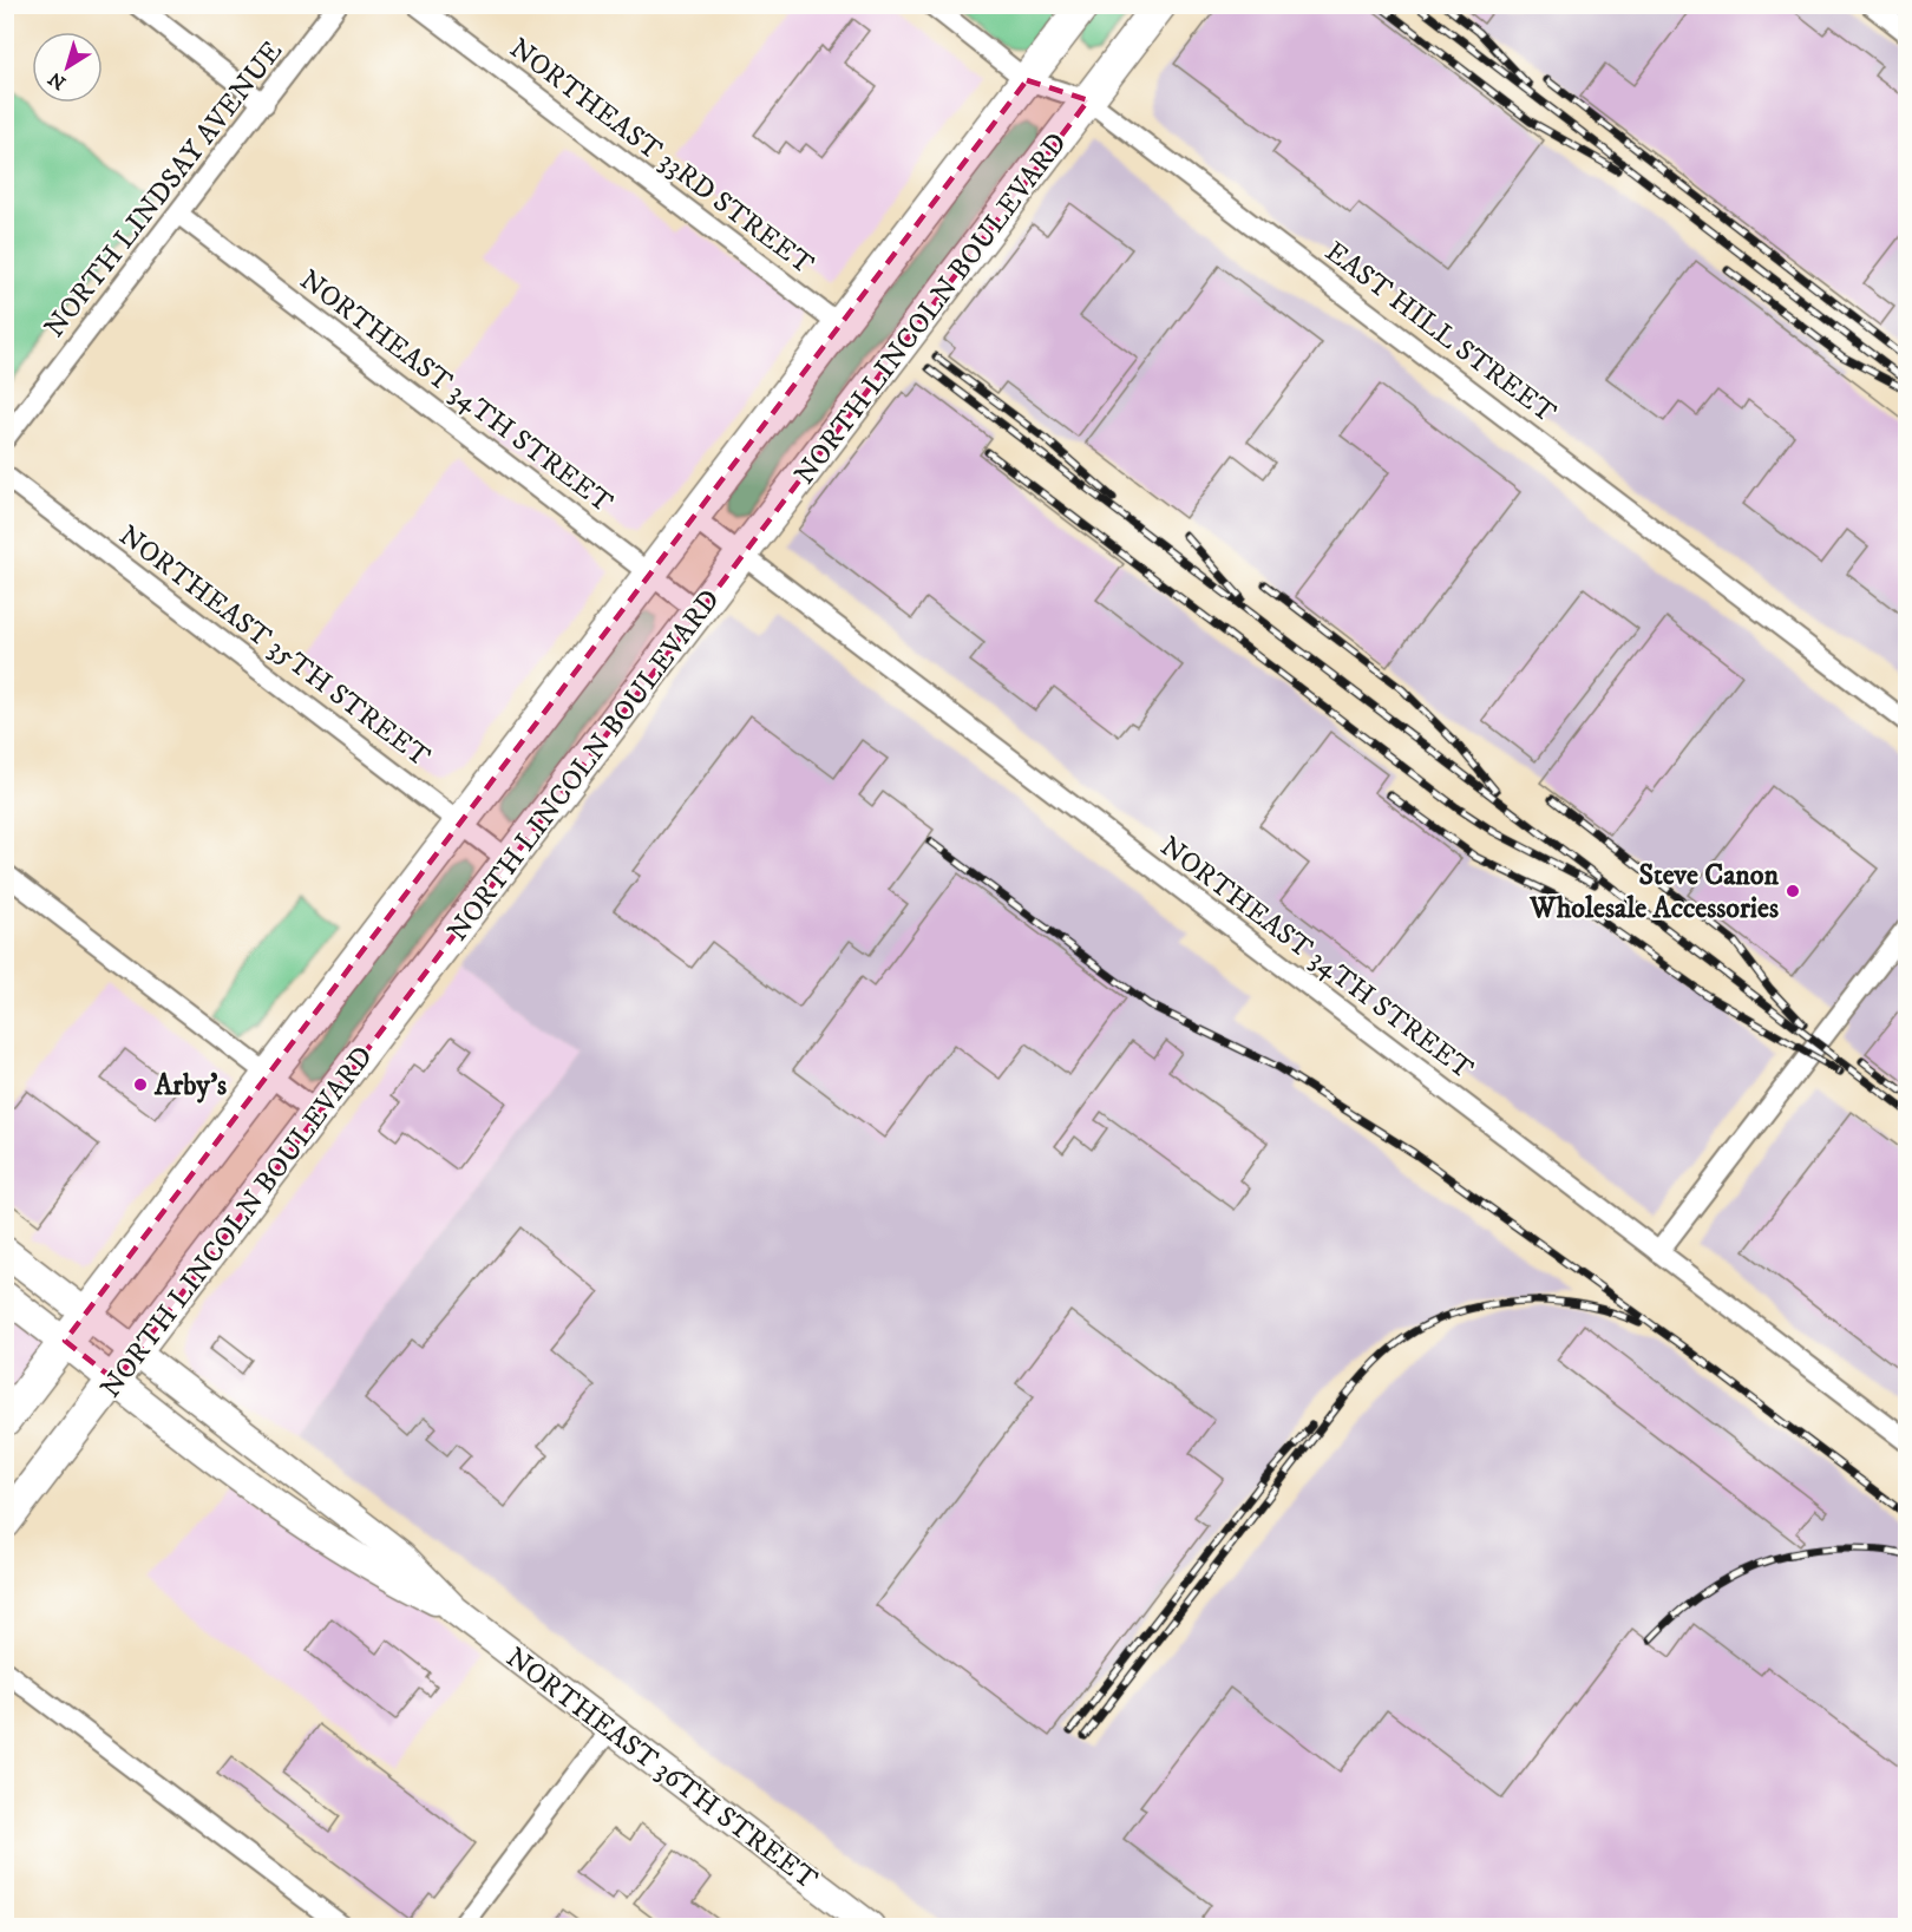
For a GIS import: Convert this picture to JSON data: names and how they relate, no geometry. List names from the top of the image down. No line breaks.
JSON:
{"streets":{"main road":["NORTH LINCOLN BOULEVARD","NORTHEAST 36TH STREET"],"street":["NORTHEAST 33RD STREET","NORTH LINDSAY AVENUE","EAST HILL STREET","NORTHEAST 34TH STREET","NORTHEAST 35TH STREET"]},"crossings":[["NORTH LINDSAY AVENUE","NORTHEAST 34TH STREET"],["NORTH LINCOLN BOULEVARD","EAST HILL STREET"],["NORTH LINCOLN BOULEVARD","NORTHEAST 34TH STREET"],["NORTH LINCOLN BOULEVARD","NORTHEAST 35TH STREET"],["NORTH LINCOLN BOULEVARD","NORTHEAST 36TH STREET"]],"places":["Steve Canon Wholesale Accessories","Arby's"],"north":"bottom left"}
